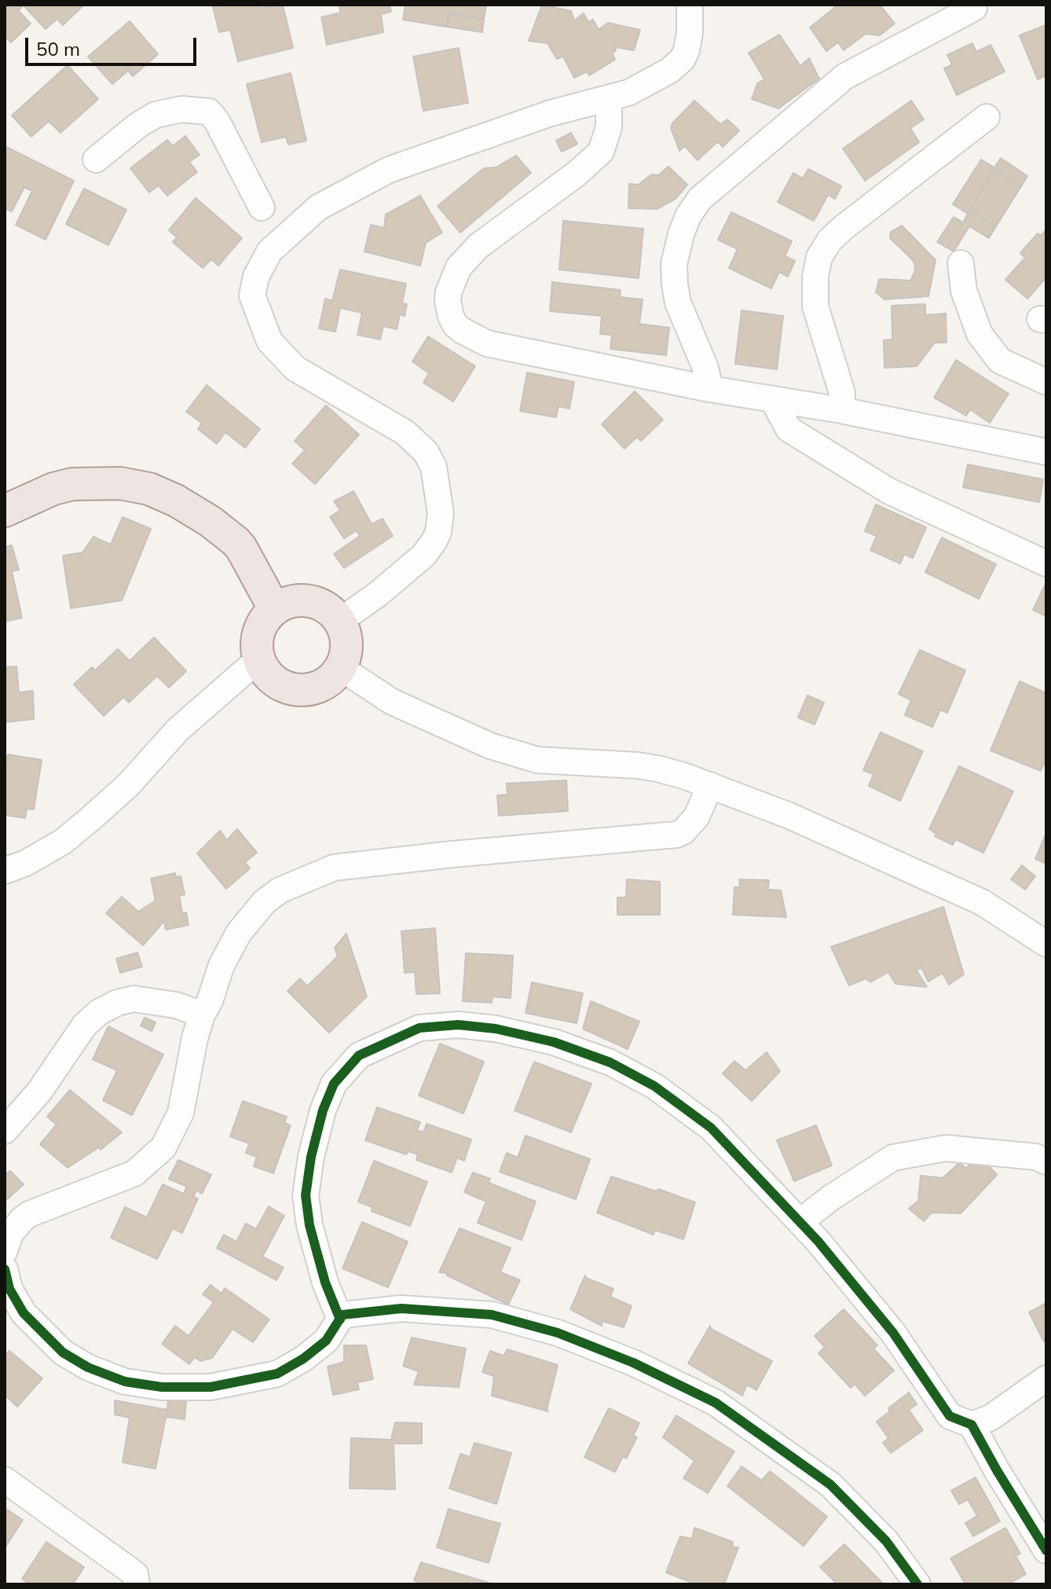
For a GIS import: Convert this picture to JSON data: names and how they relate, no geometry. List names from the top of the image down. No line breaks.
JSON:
{"scale_bar":"50 m"}
